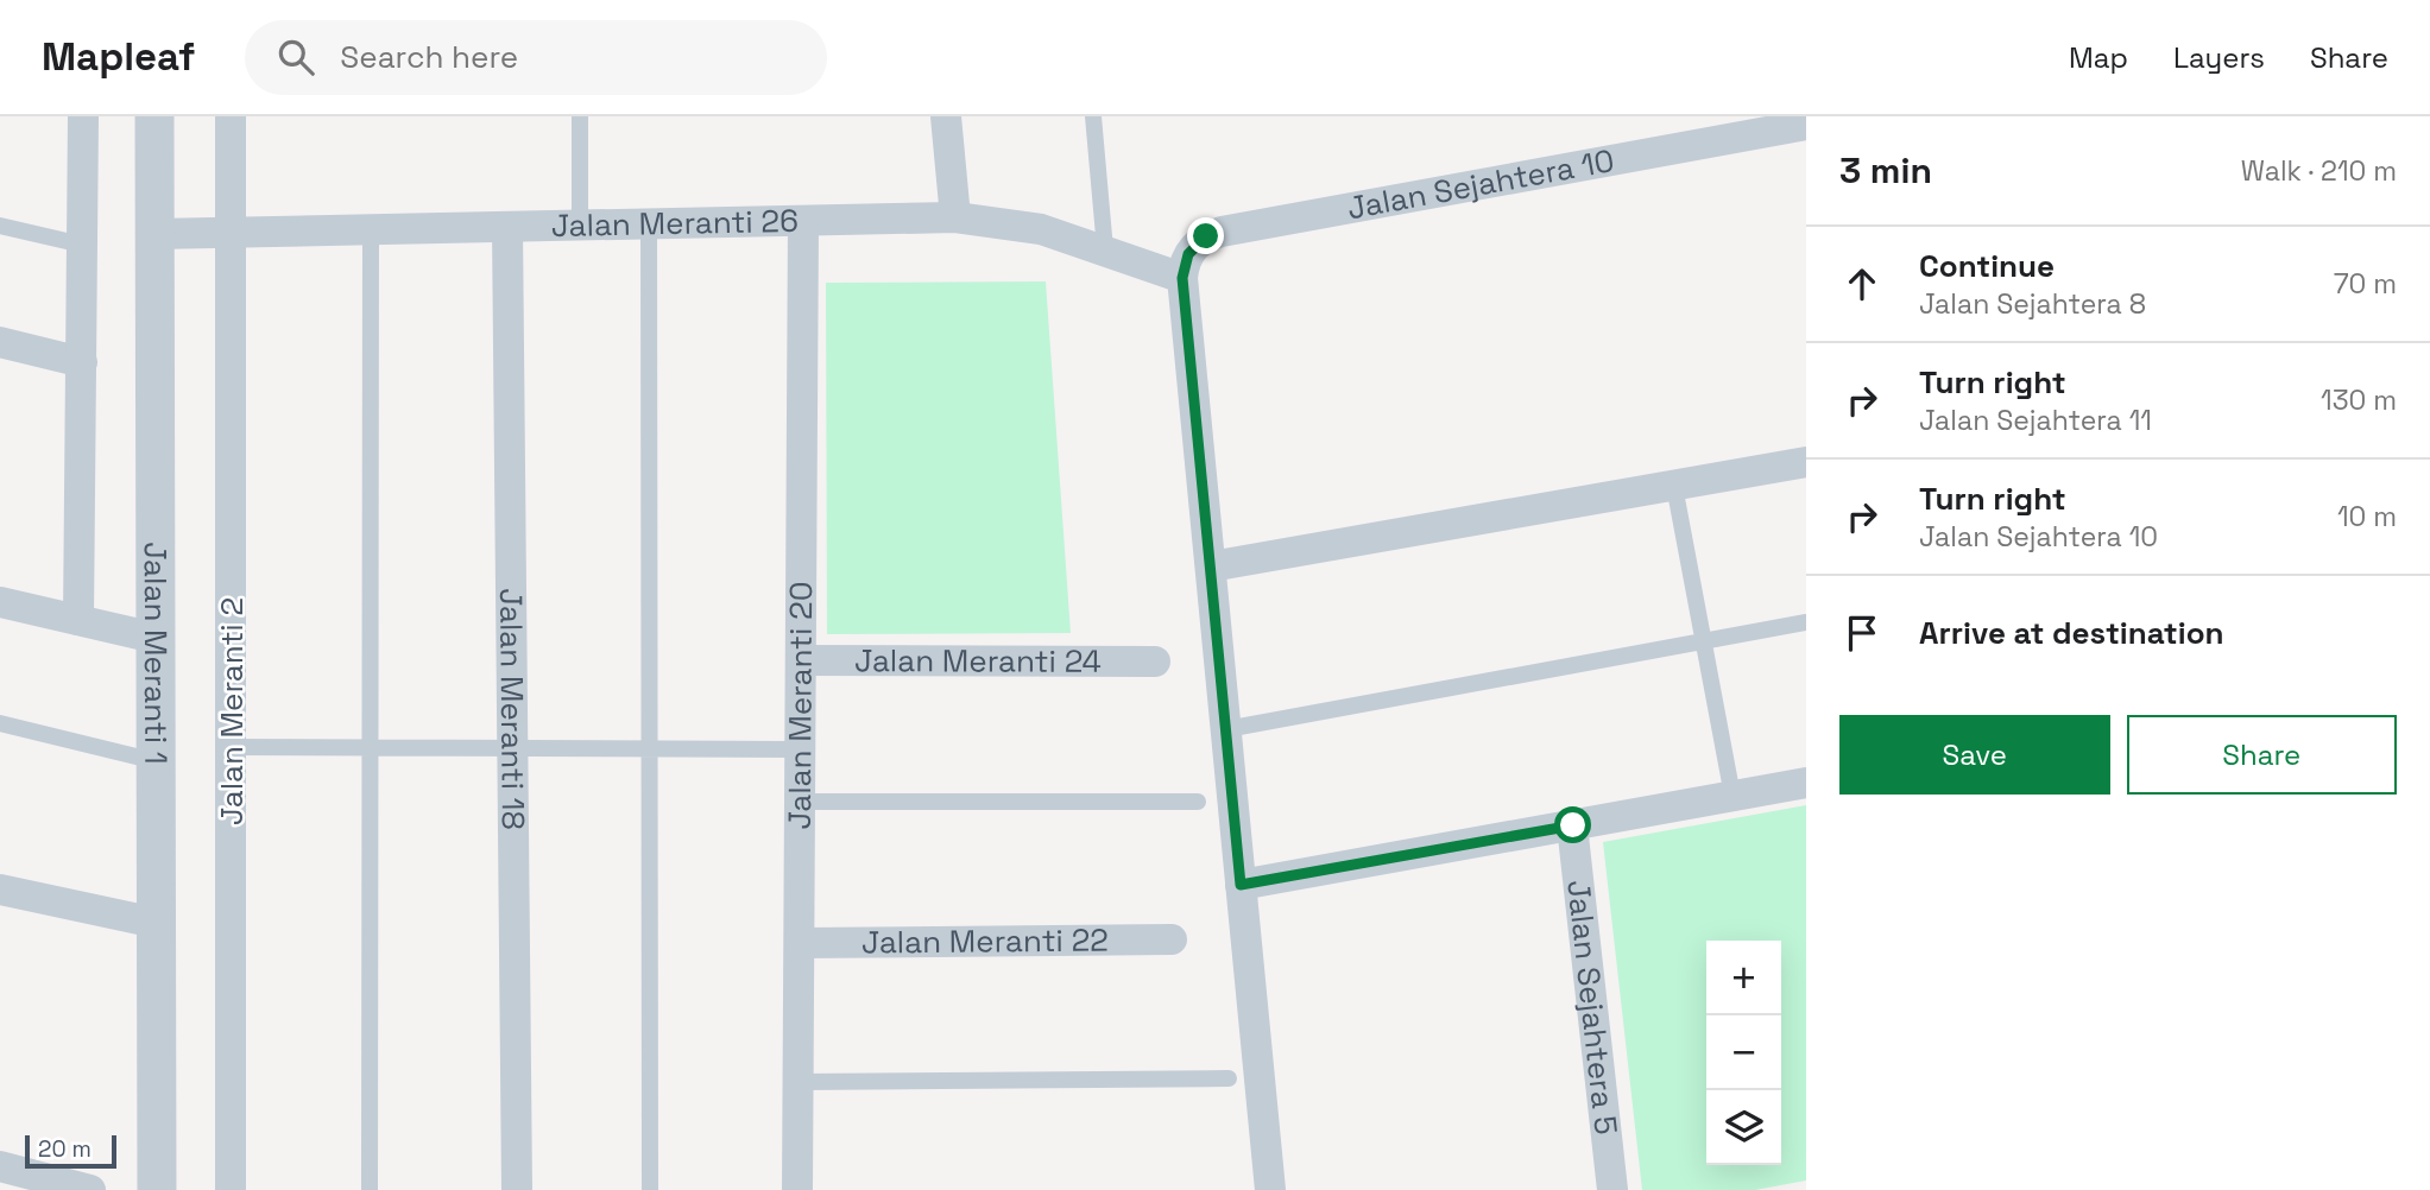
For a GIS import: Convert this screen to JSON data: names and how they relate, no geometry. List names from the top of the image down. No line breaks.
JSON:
{"streets":{"street":["Jalan Sejahtera 10","Jalan Meranti 26","Jalan Meranti 1","Jalan Meranti 24","Jalan Meranti 20","Jalan Meranti 18","Jalan Meranti 2","Jalan Meranti 22","Jalan Sejahtera 5"]},"crossings":[["Jalan Sejahtera 10","Jalan Meranti 26"],["Jalan Meranti 26","Jalan Meranti 1"],["Jalan Meranti 26","Jalan Meranti 20"],["Jalan Meranti 26","Jalan Meranti 18"],["Jalan Meranti 26","Jalan Meranti 2"],["Jalan Meranti 24","Jalan Meranti 20"],["Jalan Meranti 20","Jalan Meranti 22"]],"scale_bar":"20 m","page":{"header":"Mapleaf","search":"Search here","nav":["Map","Layers","Share"],"heading":["3 min","Walk · 210 m"],"list":[["Continue","Jalan Sejahtera 8","70 m"],["Turn right","Jalan Sejahtera 11","130 m"],["Turn right","Jalan Sejahtera 10","10 m"],"Arrive at destination"],"buttons":["Save","Share"],"map_buttons":["+","−"],"scale":"20 m"}}
